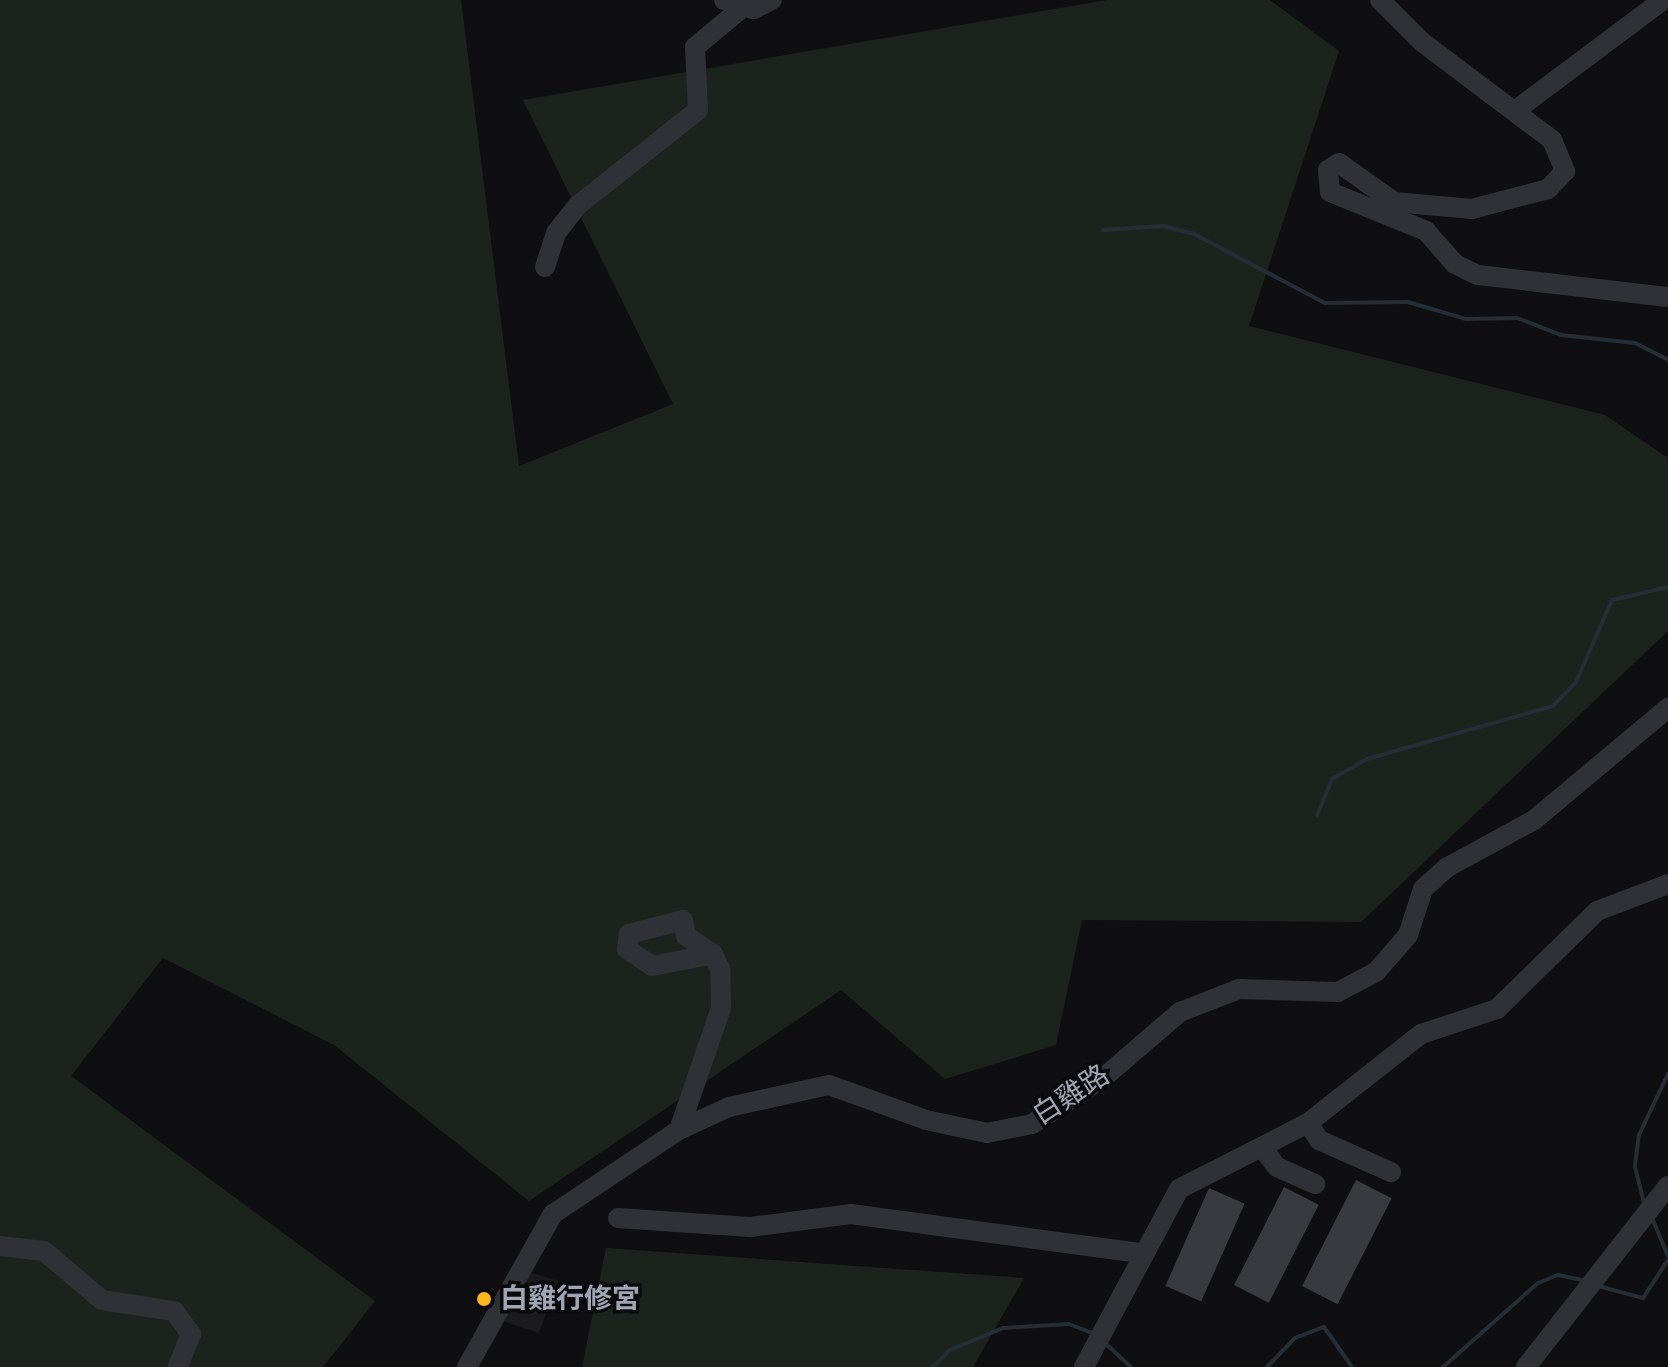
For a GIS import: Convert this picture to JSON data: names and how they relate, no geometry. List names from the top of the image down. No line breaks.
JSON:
{"streets":{"street":["白雞路"]},"places":["白雞行修宮"]}
